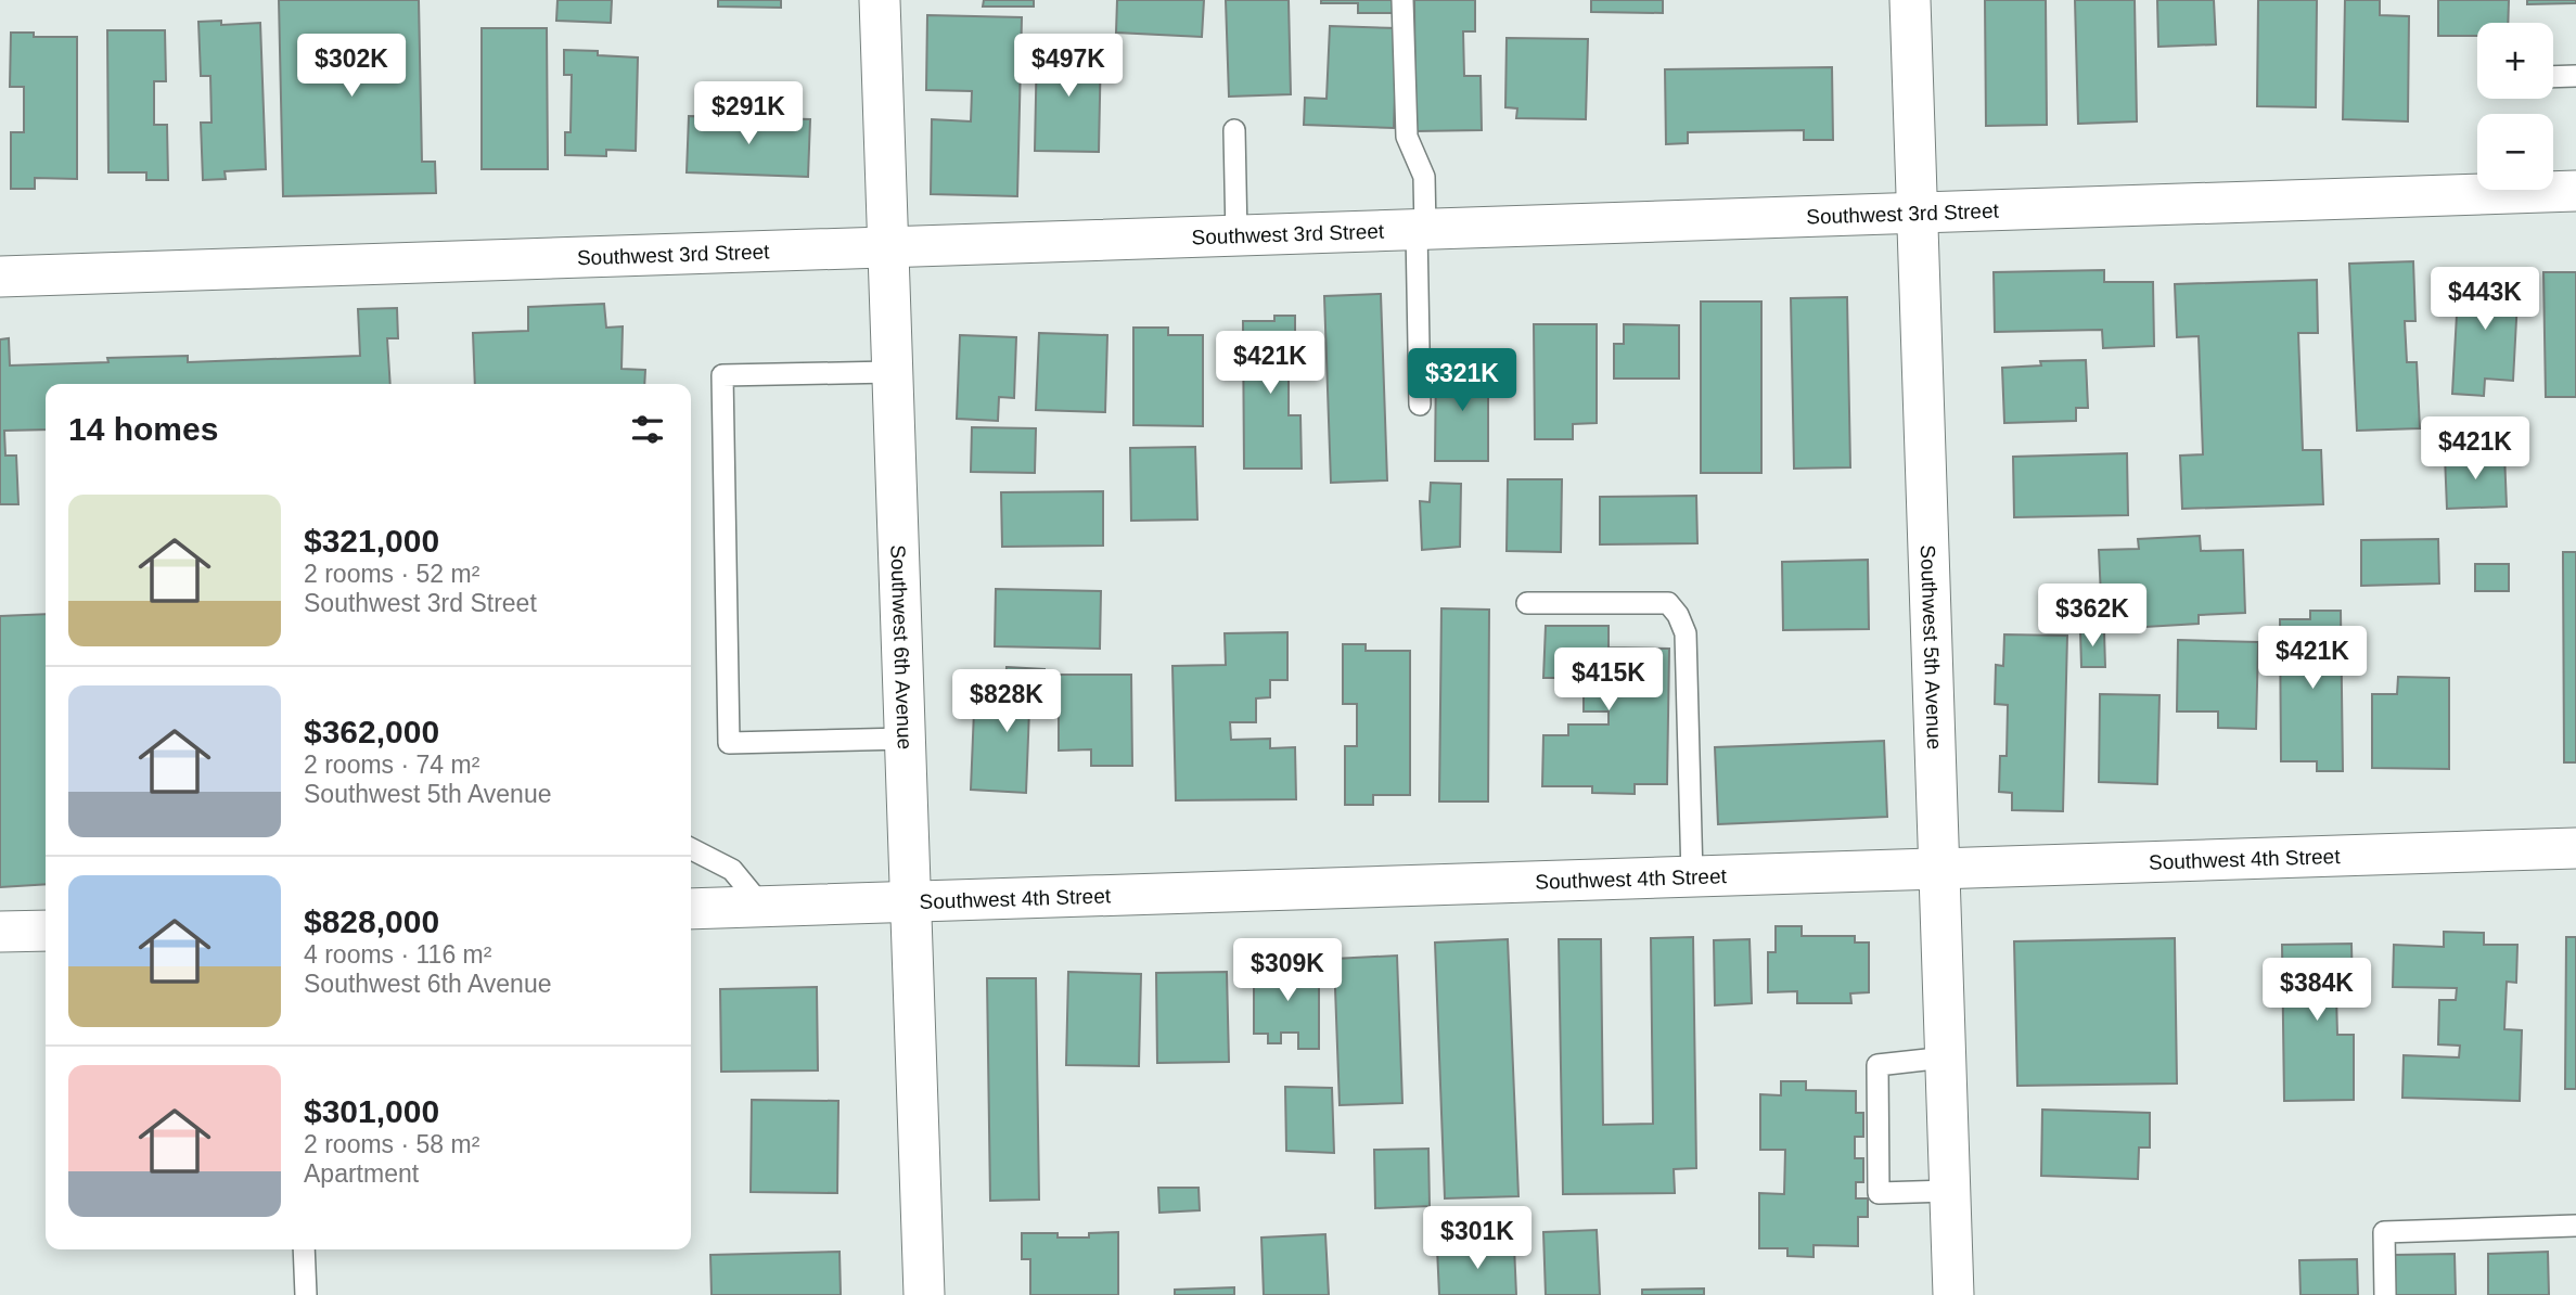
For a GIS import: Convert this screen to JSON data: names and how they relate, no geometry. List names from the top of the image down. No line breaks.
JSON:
{"streets":{"street":["Southwest 3rd Street","Southwest 6th Avenue","Southwest 5th Avenue","Southwest 4th Street"]},"crossings":[["Southwest 3rd Street","Southwest 6th Avenue"],["Southwest 3rd Street","Southwest 5th Avenue"],["Southwest 6th Avenue","Southwest 4th Street"],["Southwest 5th Avenue","Southwest 4th Street"]],"page":{"map_buttons":["+","−"],"price":["$302K","$497K","$291K","$443K","$421K","$321K","$421K","$362K","$421K","$415K","$828K","$309K","$384K","$301K"],"heading":"14 homes","list":[{"name":"$321,000","note":"2 rooms · 52 m² · Southwest 3rd Street"},{"name":"$362,000","note":"2 rooms · 74 m² · Southwest 5th Avenue"},{"name":"$828,000","note":"4 rooms · 116 m² · Southwest 6th Avenue"},{"name":"$301,000","note":"2 rooms · 58 m² · Apartment"}]}}
